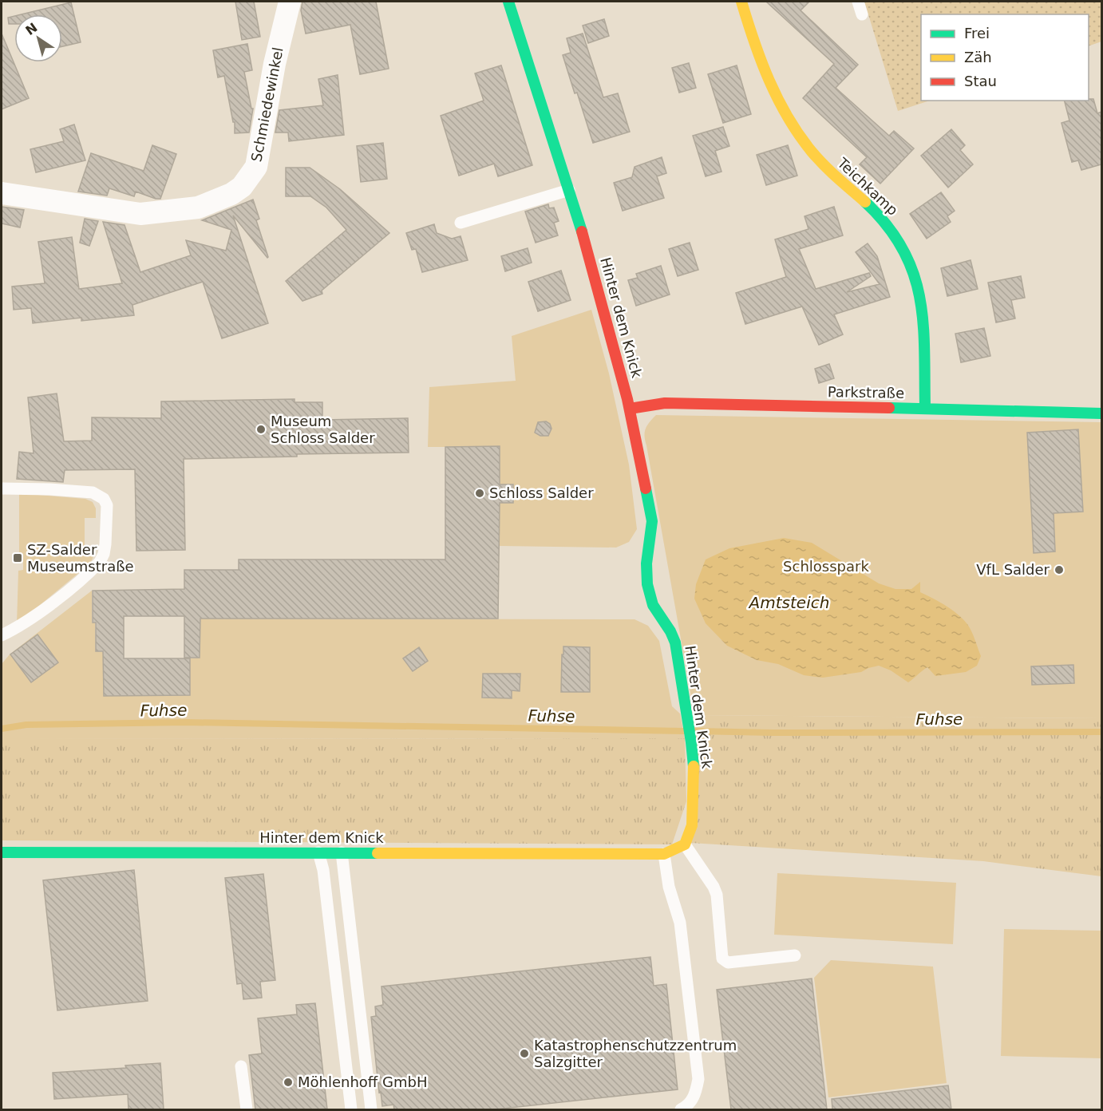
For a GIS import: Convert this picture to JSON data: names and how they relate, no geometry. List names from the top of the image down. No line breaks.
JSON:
{"streets":{"street":["Schmiedewinkel","Teichkamp","Hinter dem Knick","Parkstraße"]},"crossings":[["Teichkamp","Parkstraße"],["Hinter dem Knick","Parkstraße"]],"water":["Amtsteich","Fuhse"],"parks":["Schlosspark"],"places":{"other":["Museum Schloss Salder","Schloss Salder","VfL Salder","Katastrophenschutzzentrum Salzgitter","Möhlenhoff GmbH"],"transit":["SZ-Salder Museumstraße"]},"legend":["Frei","Zäh","Stau"],"north":"top left"}
